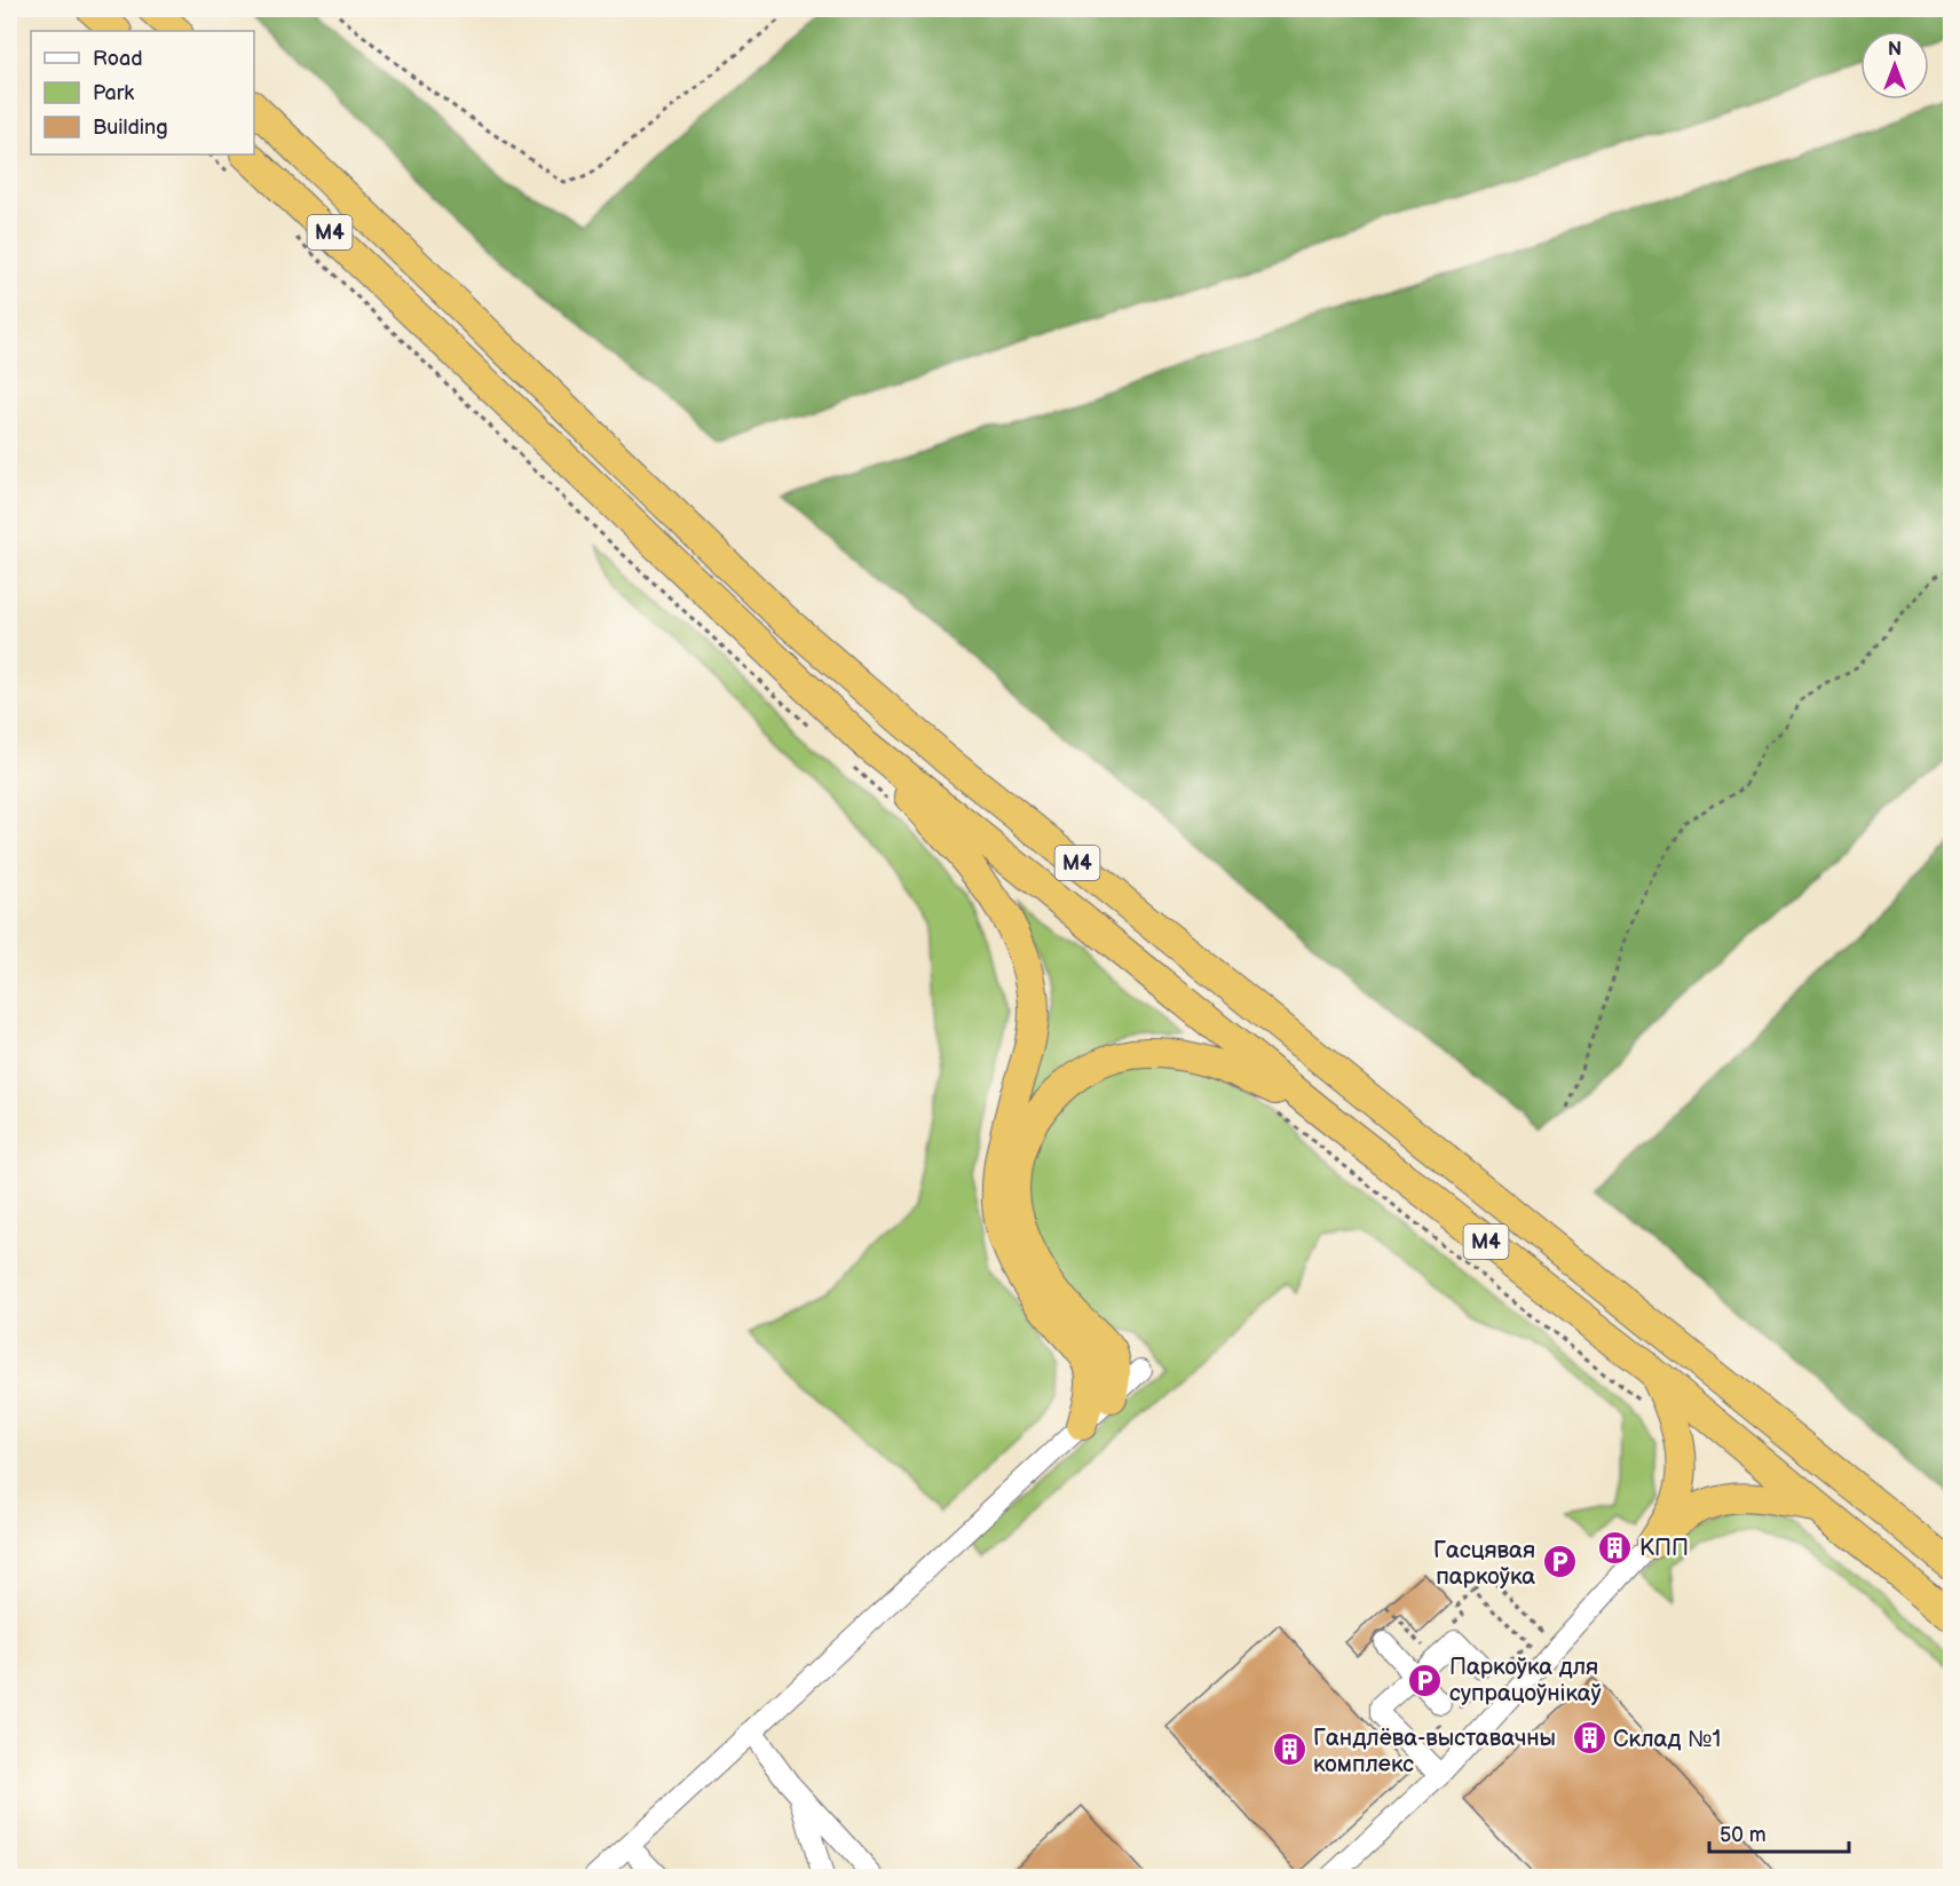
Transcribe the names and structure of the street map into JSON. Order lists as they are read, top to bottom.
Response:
{
  "streets": {
    "highway": ["М4"]
  },
  "places": {
    "building": ["КПП", "Склад №1", "Гандлёва-выставачны комплекс"],
    "parking": ["Гасцявая паркоўка", "Паркоўка для супрацоўнікаў"]
  },
  "legend": ["Road", "Park", "Building"],
  "scale_bar": "50 m",
  "north": "top"
}
